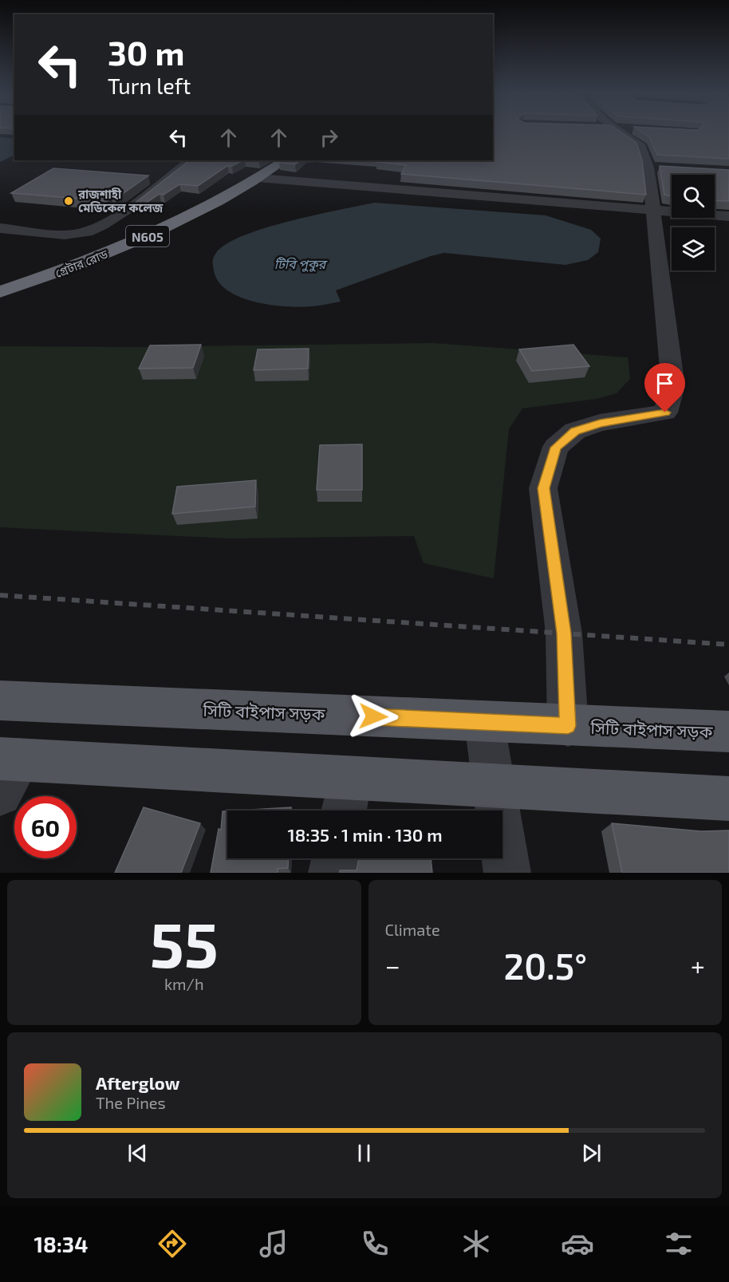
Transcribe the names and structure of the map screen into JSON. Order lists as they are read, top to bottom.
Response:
{
  "streets": {
    "highway": ["N605", "গ্রেটার রোড"],
    "main road": ["সিটি বাইপাস সড়ক"]
  },
  "water": ["টিবি পুকুর"],
  "places": ["রাজশাহী মেডিকেল কলেজ"],
  "page": {
    "turn": ["30 m", "Turn left"],
    "limit": "60",
    "trip": "18:35 · 1 min · 130 m",
    "tile": [
      ["55", "km/h"],
      "Climate"
    ],
    "heat": ["−", "20.5°", "+"],
    "song": ["Afterglow", "The Pines"],
    "tabs": "18:34"
  }
}
